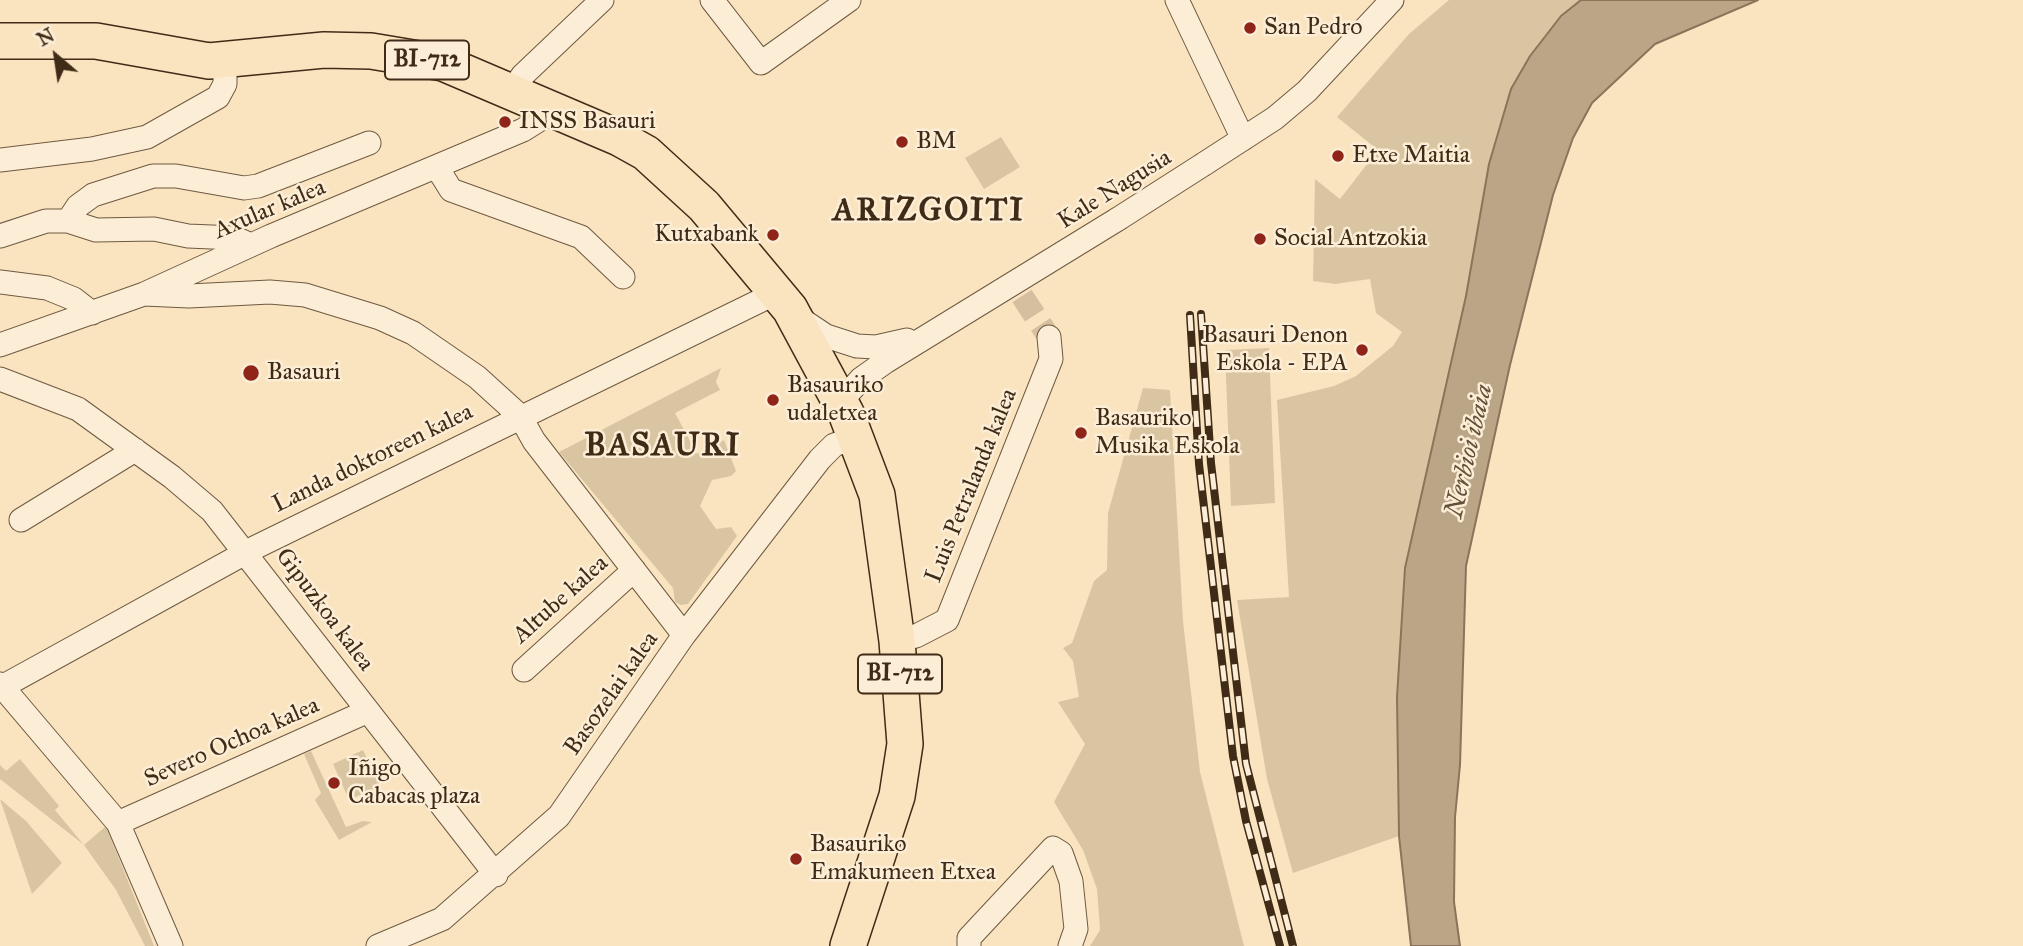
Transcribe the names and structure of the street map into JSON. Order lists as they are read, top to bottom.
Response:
{
  "streets": {
    "main road": ["BI-712"],
    "street": [
      "Kale Nagusia",
      "Axular kalea",
      "Landa doktoreen kalea",
      "Luis Petralanda kalea",
      "Altube kalea",
      "Gipuzkoa kalea",
      "Basozelai kalea",
      "Severo Ochoa kalea"
    ]
  },
  "crossings": [
    ["BI-712", "Axular kalea"],
    ["BI-712", "Landa doktoreen kalea"],
    ["BI-712", "Luis Petralanda kalea"],
    ["BI-712", "Basozelai kalea"],
    ["Landa doktoreen kalea", "Gipuzkoa kalea"],
    ["Gipuzkoa kalea", "Basozelai kalea"],
    ["Gipuzkoa kalea", "Severo Ochoa kalea"]
  ],
  "districts": ["ARIZGOITI", "BASAURI"],
  "water": ["Nerbioi ibaia"],
  "places": [
    "San Pedro",
    "INSS Basauri",
    "BM",
    "Etxe Maitia",
    "Kutxabank",
    "Social Antzokia",
    "Basauri Denon Eskola - EPA",
    "Basauri",
    "Basauriko udaletxea",
    "Basauriko Musika Eskola",
    "Iñigo Cabacas plaza",
    "Basauriko Emakumeen Etxea"
  ],
  "north": "top left"
}
